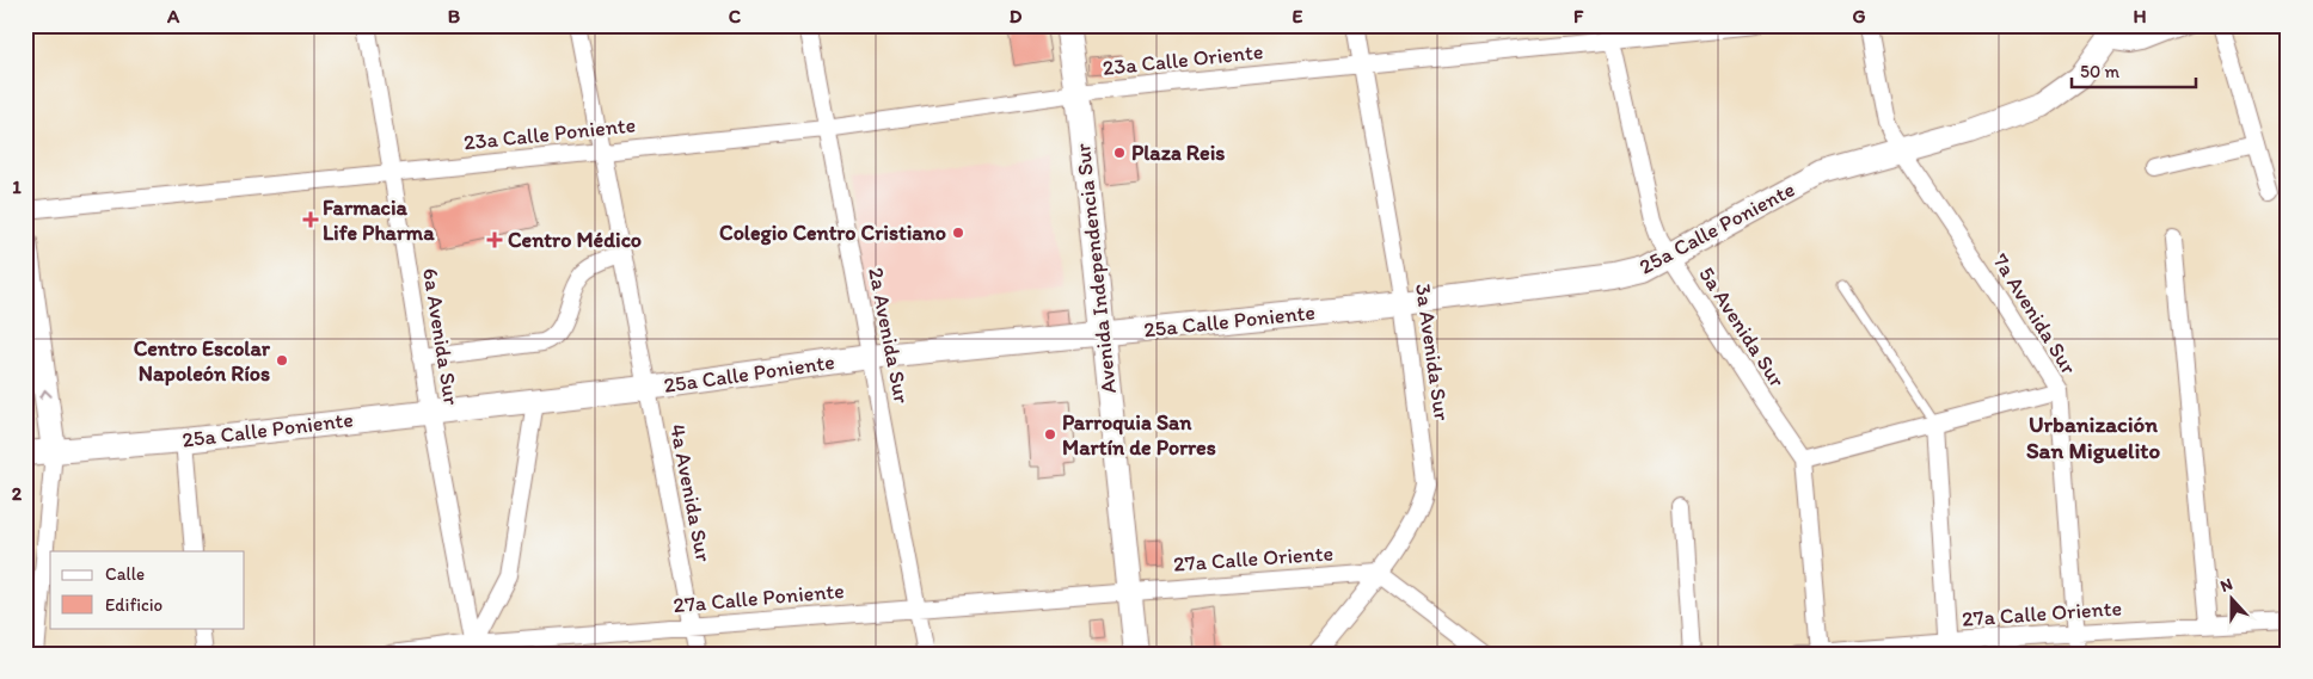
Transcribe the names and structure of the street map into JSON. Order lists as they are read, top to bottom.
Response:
{
  "streets": {
    "street": [
      "23a Calle Oriente",
      "23a Calle Poniente",
      "25a Calle Poniente",
      "Avenida Independencia Sur",
      "7a Avenida Sur",
      "5a Avenida Sur",
      "2a Avenida Sur",
      "6a Avenida Sur",
      "3a Avenida Sur",
      "4a Avenida Sur",
      "27a Calle Oriente",
      "27a Calle Poniente"
    ]
  },
  "crossings": [
    ["23a Calle Oriente", "23a Calle Poniente"],
    ["23a Calle Oriente", "Avenida Independencia Sur"],
    ["23a Calle Oriente", "5a Avenida Sur"],
    ["23a Calle Oriente", "3a Avenida Sur"],
    ["23a Calle Poniente", "Avenida Independencia Sur"],
    ["23a Calle Poniente", "2a Avenida Sur"],
    ["23a Calle Poniente", "6a Avenida Sur"],
    ["23a Calle Poniente", "4a Avenida Sur"],
    ["25a Calle Poniente", "Avenida Independencia Sur"],
    ["25a Calle Poniente", "7a Avenida Sur"],
    ["25a Calle Poniente", "5a Avenida Sur"],
    ["25a Calle Poniente", "2a Avenida Sur"],
    ["25a Calle Poniente", "6a Avenida Sur"],
    ["25a Calle Poniente", "3a Avenida Sur"],
    ["25a Calle Poniente", "4a Avenida Sur"],
    ["Avenida Independencia Sur", "27a Calle Oriente"],
    ["Avenida Independencia Sur", "27a Calle Poniente"],
    ["7a Avenida Sur", "27a Calle Oriente"],
    ["2a Avenida Sur", "27a Calle Poniente"],
    ["6a Avenida Sur", "27a Calle Poniente"],
    ["3a Avenida Sur", "27a Calle Oriente"],
    ["4a Avenida Sur", "27a Calle Poniente"],
    ["27a Calle Oriente", "27a Calle Poniente"]
  ],
  "districts": ["Urbanización San Miguelito"],
  "places": {
    "other": [
      "Plaza Reis",
      "Colegio Centro Cristiano",
      "Centro Escolar Napoleón Ríos",
      "Parroquia San Martín de Porres"
    ],
    "health": ["Farmacia Life Pharma", "Centro Médico"]
  },
  "legend": ["Calle", "Edificio"],
  "scale_bar": "50 m",
  "north": "top",
  "grid": {
    "columns": [
      "A",
      "B",
      "C",
      "D",
      "E",
      "F",
      "G",
      "H"
    ],
    "rows": ["1", "2"]
  }
}
